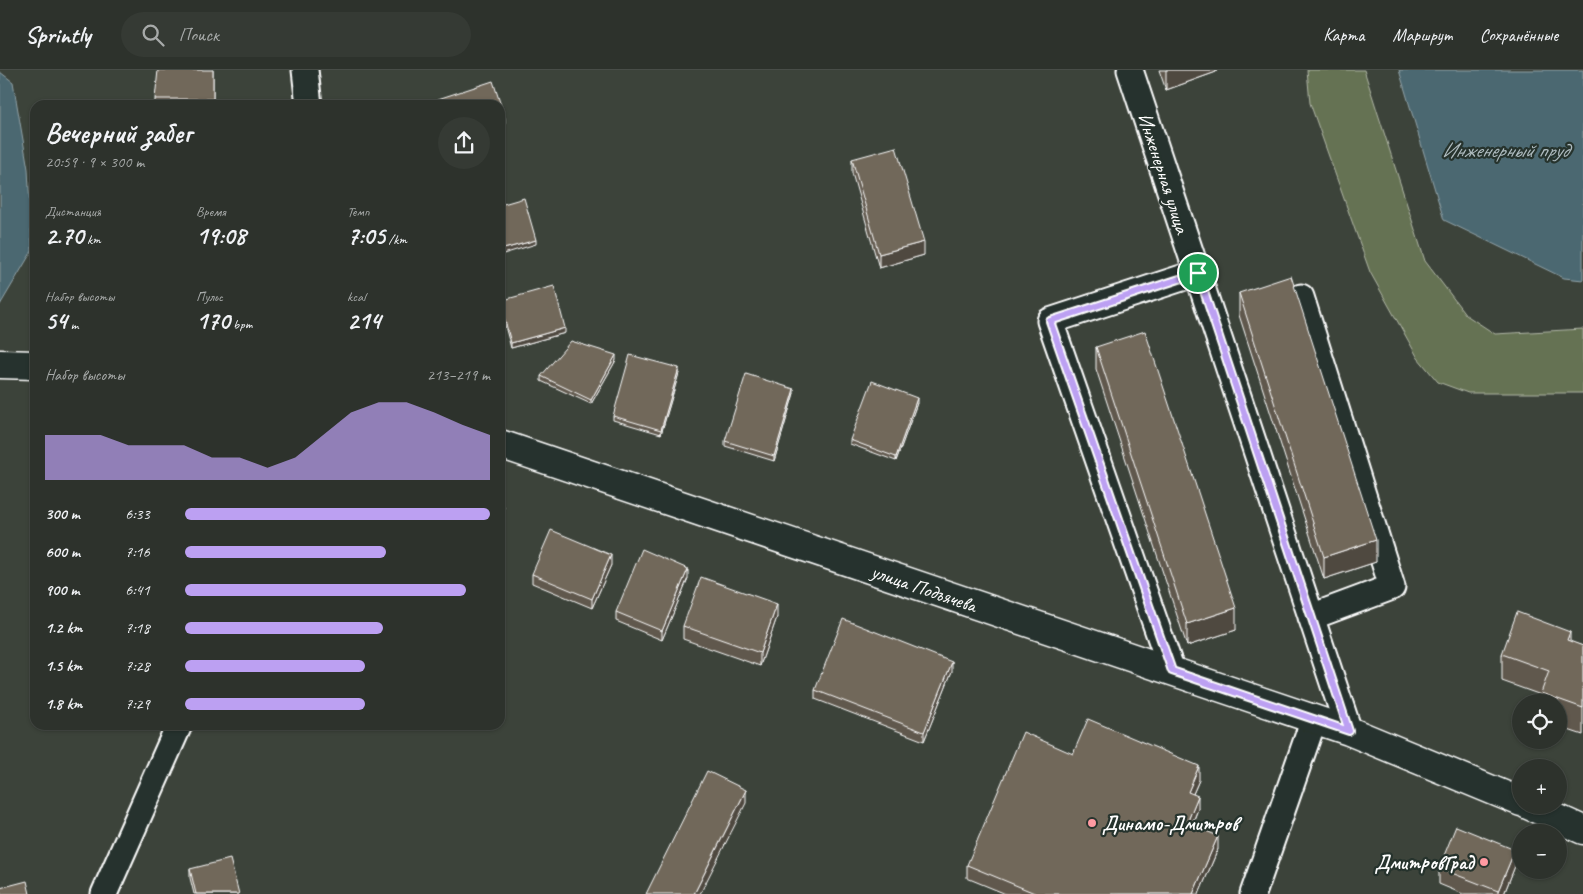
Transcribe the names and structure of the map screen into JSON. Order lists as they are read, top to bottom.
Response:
{
  "streets": {
    "main road": ["улица Подъячева"],
    "street": ["Инженерная улица"]
  },
  "crossings": [
    ["Инженерная улица", "улица Подъячева"]
  ],
  "water": ["Инженерный пруд"],
  "places": ["Динамо-Дмитров", "ДмитровГрад"],
  "page": {
    "header": "Sprintly",
    "search": "Поиск",
    "nav": ["Карта", "Маршрут", "Сохранённые"],
    "heading": ["Вечерний забег", "20:59 · 9 × 300 m"],
    "stats": [
      ["Дистанция", "2.70 km"],
      ["Время", "19:08"],
      ["Темп", "7:05 /km"],
      ["Набор высоты", "54 m"],
      ["Пульс", "170 bpm"],
      ["kcal", "214"]
    ],
    "chart": ["Набор высоты", "213–219 m"],
    "list": [
      {
        "name": "300 m",
        "note": "6:33"
      },
      {
        "name": "600 m",
        "note": "7:16"
      },
      {
        "name": "900 m",
        "note": "6:41"
      },
      {
        "name": "1.2 km",
        "note": "7:18"
      },
      {
        "name": "1.5 km",
        "note": "7:28"
      },
      {
        "name": "1.8 km",
        "note": "7:29"
      }
    ],
    "map_buttons": ["+", "−"]
  }
}
